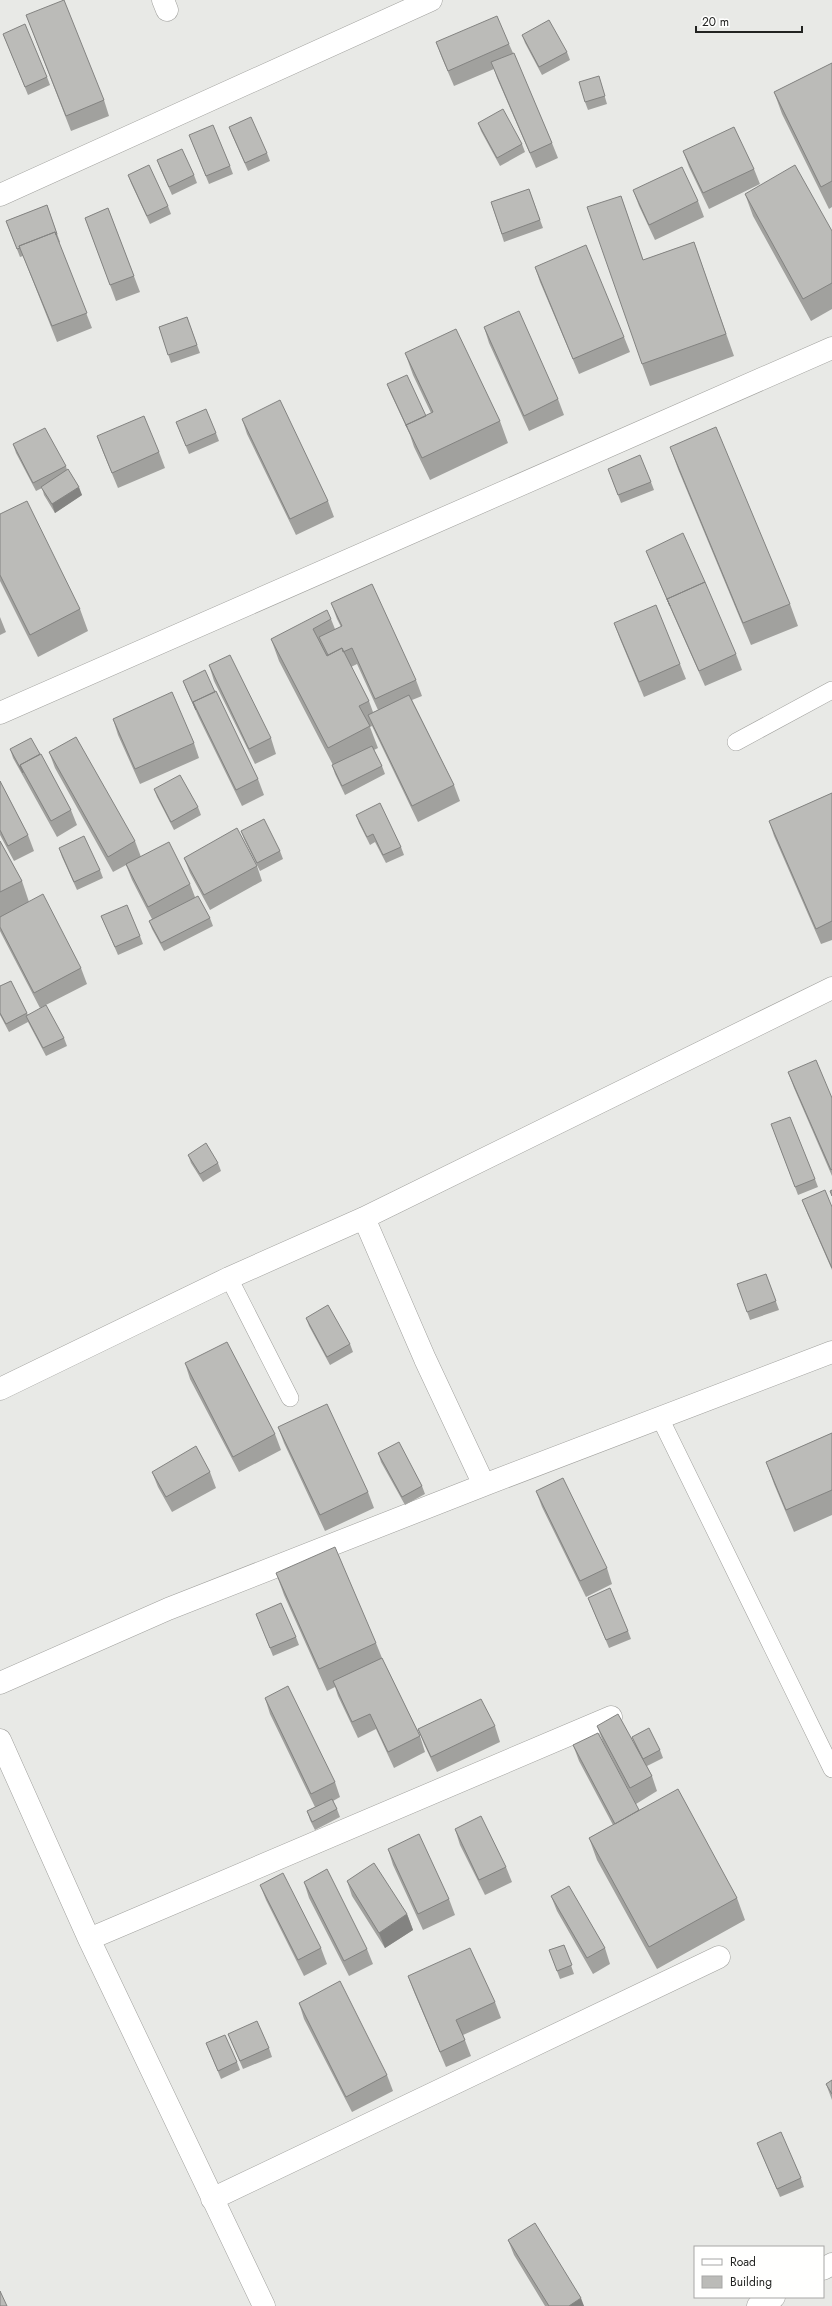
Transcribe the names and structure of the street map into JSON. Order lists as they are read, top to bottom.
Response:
{
  "legend": ["Road", "Building"],
  "scale_bar": "20 m"
}
